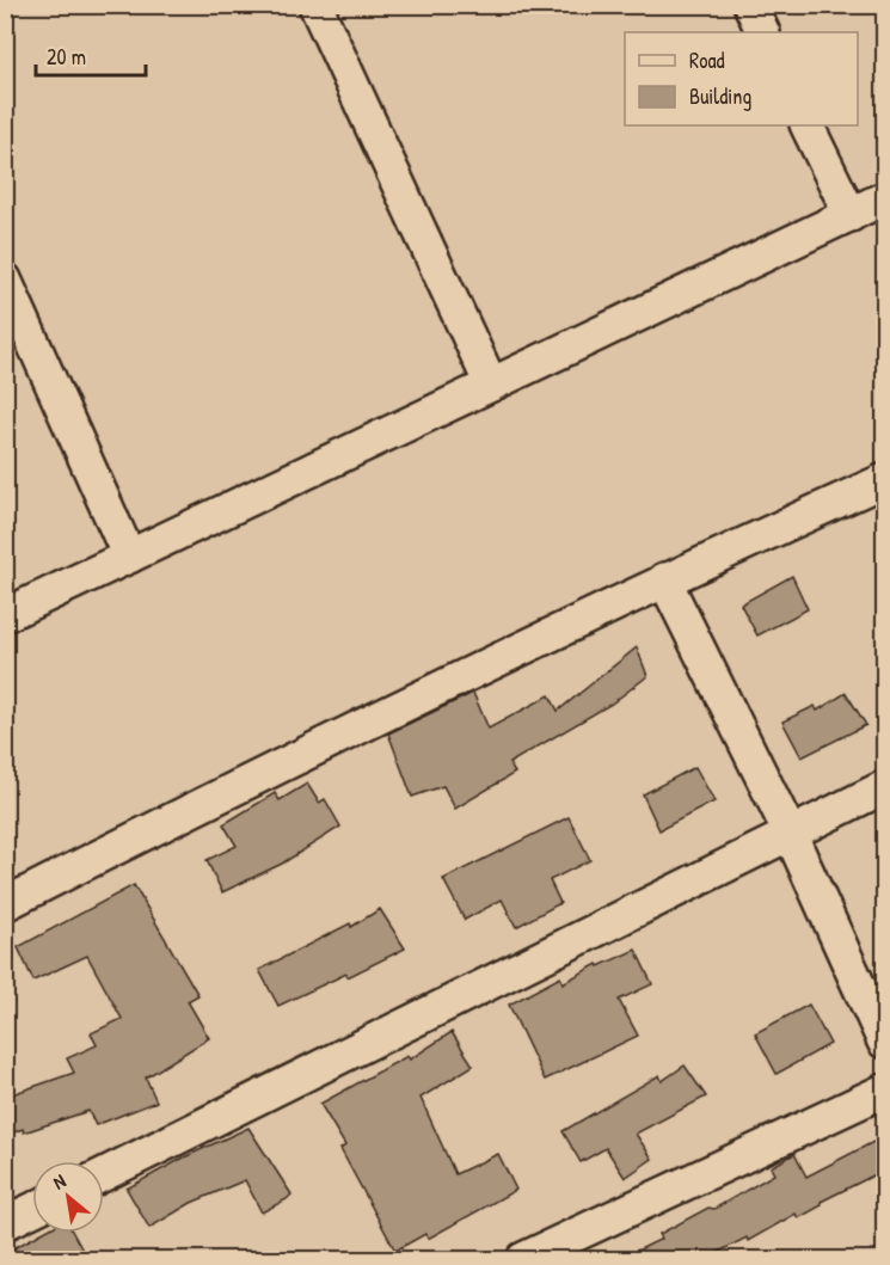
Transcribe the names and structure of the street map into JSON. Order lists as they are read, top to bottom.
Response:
{
  "legend": ["Road", "Building"],
  "scale_bar": "20 m",
  "north": "top left"
}
